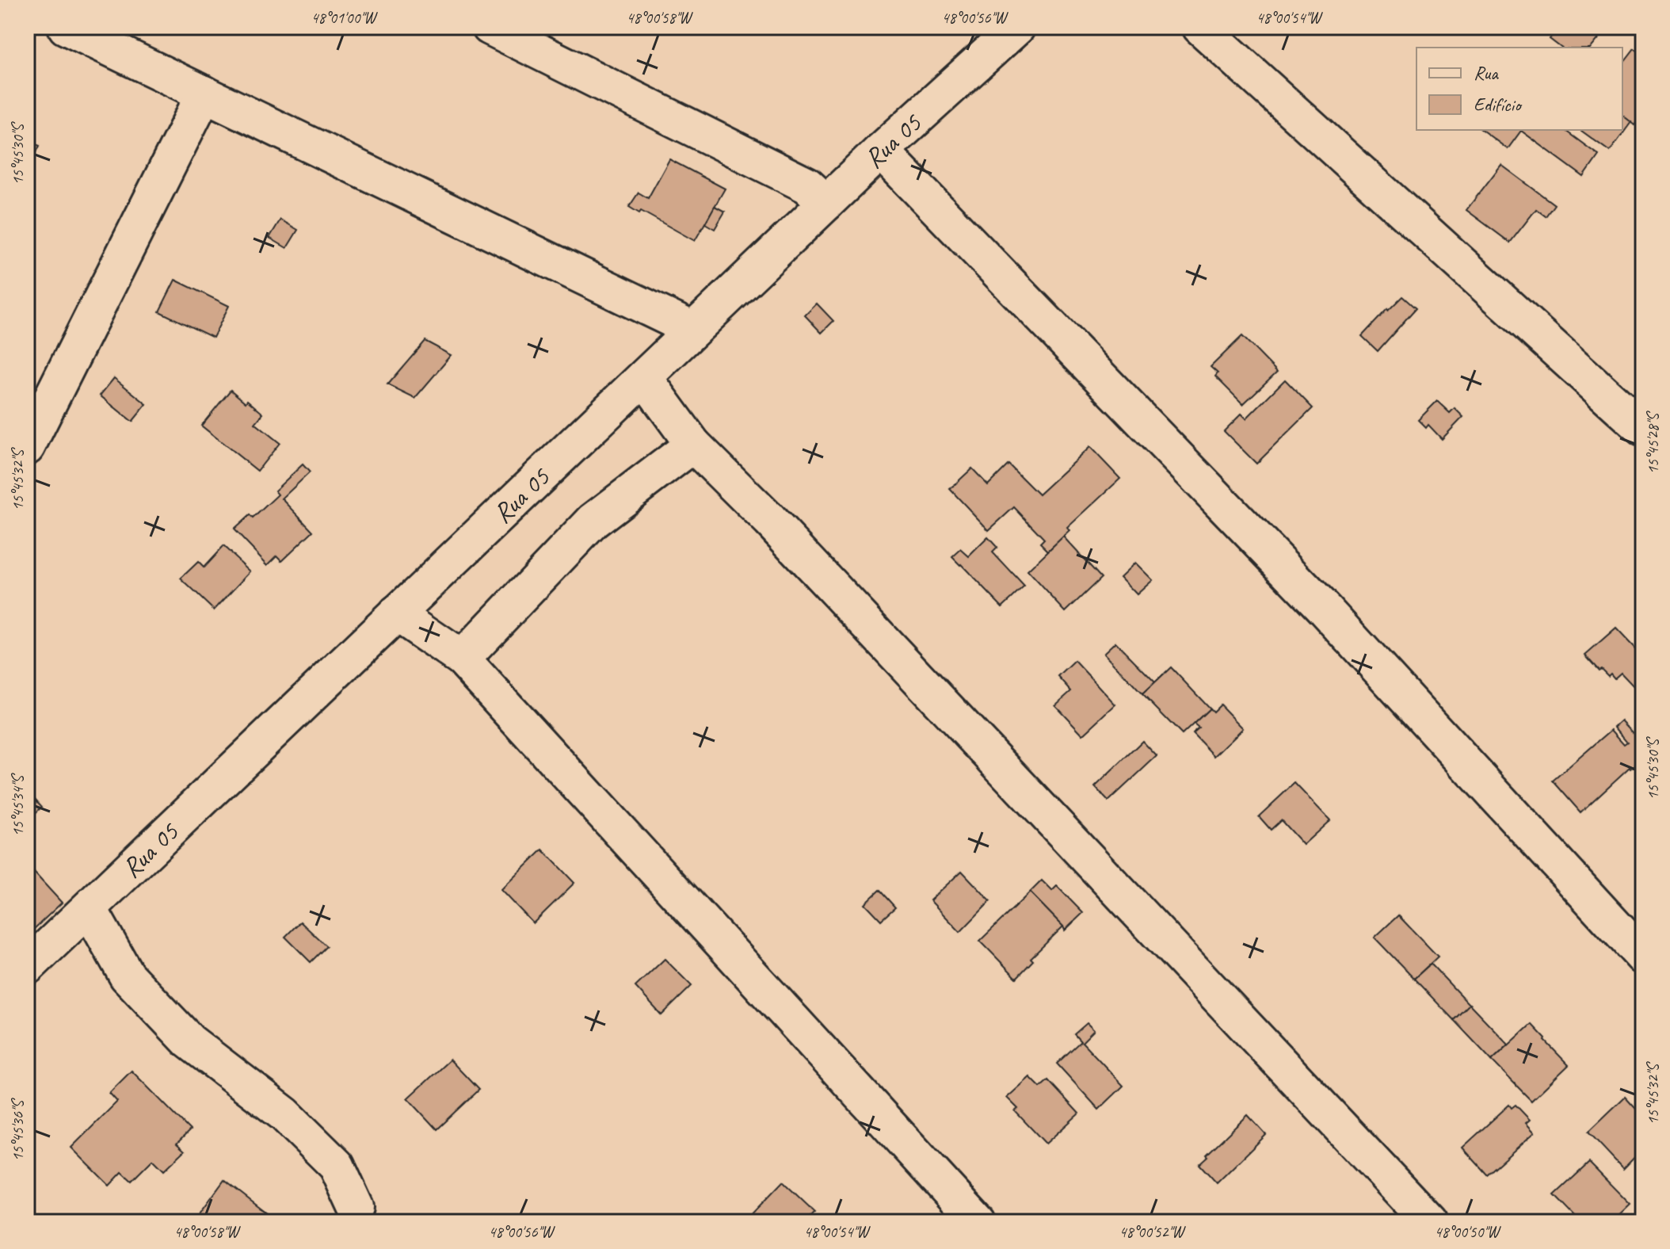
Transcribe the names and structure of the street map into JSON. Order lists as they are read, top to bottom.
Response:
{
  "streets": {
    "street": ["Rua 05"]
  },
  "legend": ["Rua", "Edifício"],
  "coordinates": [
    "48°01'00\"W",
    "48°00'58\"W",
    "48°00'56\"W",
    "48°00'54\"W",
    "15°45'30\"S",
    "15°45'28\"S",
    "15°45'32\"S",
    "15°45'34\"S",
    "15°45'36\"S",
    "48°00'52\"W",
    "48°00'50\"W"
  ]
}
